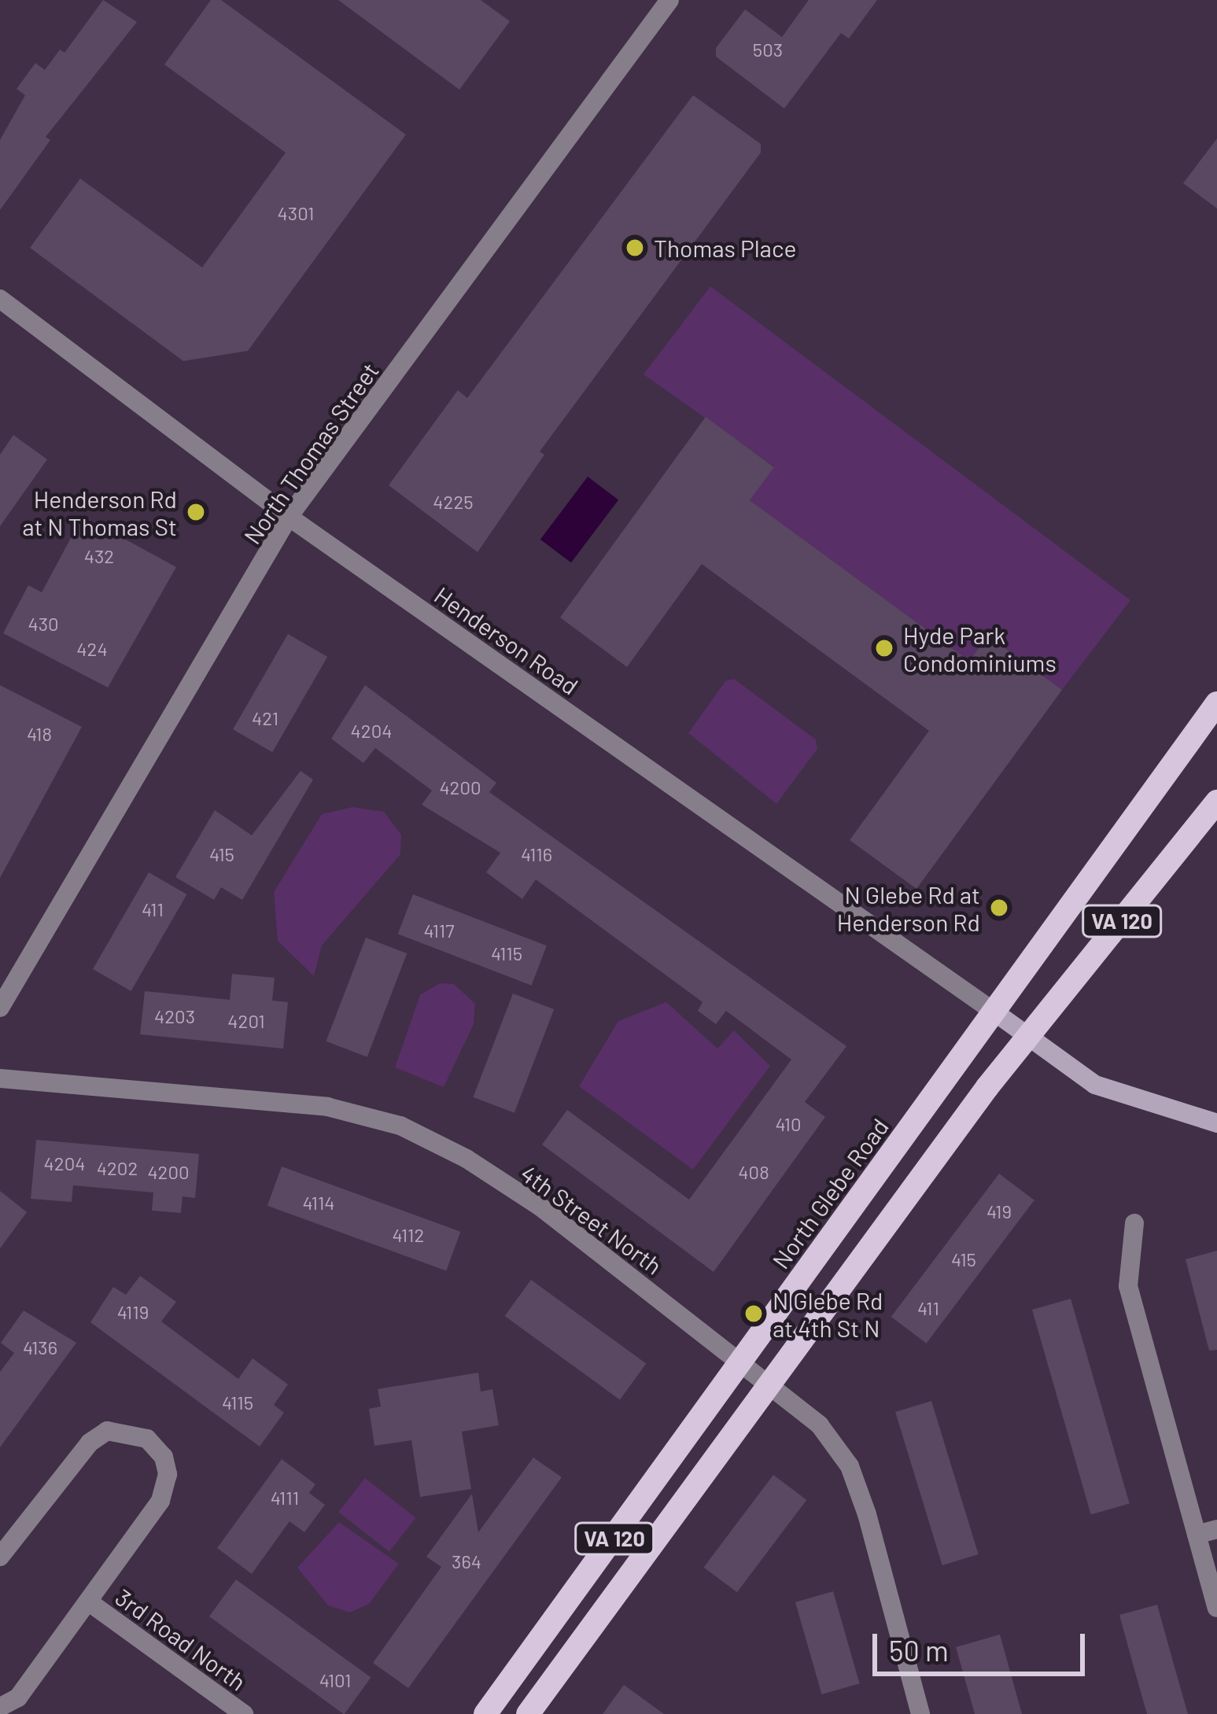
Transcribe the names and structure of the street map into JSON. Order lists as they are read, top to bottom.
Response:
{
  "streets": {
    "main road": ["VA 120", "North Glebe Road"],
    "street": [
      "North Thomas Street",
      "Henderson Road",
      "4th Street North",
      "3rd Road North"
    ]
  },
  "crossings": [
    ["North Thomas Street", "Henderson Road"],
    ["Henderson Road", "North Glebe Road"],
    ["VA 120", "4th Street North"],
    ["North Glebe Road", "4th Street North"]
  ],
  "places": [
    "Thomas Place",
    "Henderson Rd at N Thomas St",
    "Hyde Park Condominiums",
    "N Glebe Rd at Henderson Rd",
    "N Glebe Rd at 4th St N"
  ],
  "house_numbers": [
    "503",
    "4301",
    "4225",
    "432",
    "430",
    "424",
    "421",
    "4204",
    "418",
    "4200",
    "415",
    "4116",
    "411",
    "4117",
    "4115",
    "4203",
    "4201",
    "410",
    "4204",
    "4202",
    "4200",
    "408",
    "4114",
    "419",
    "4112",
    "415",
    "411",
    "4119",
    "4136",
    "4115",
    "4111",
    "364",
    "4101"
  ],
  "scale_bar": "50 m"
}
